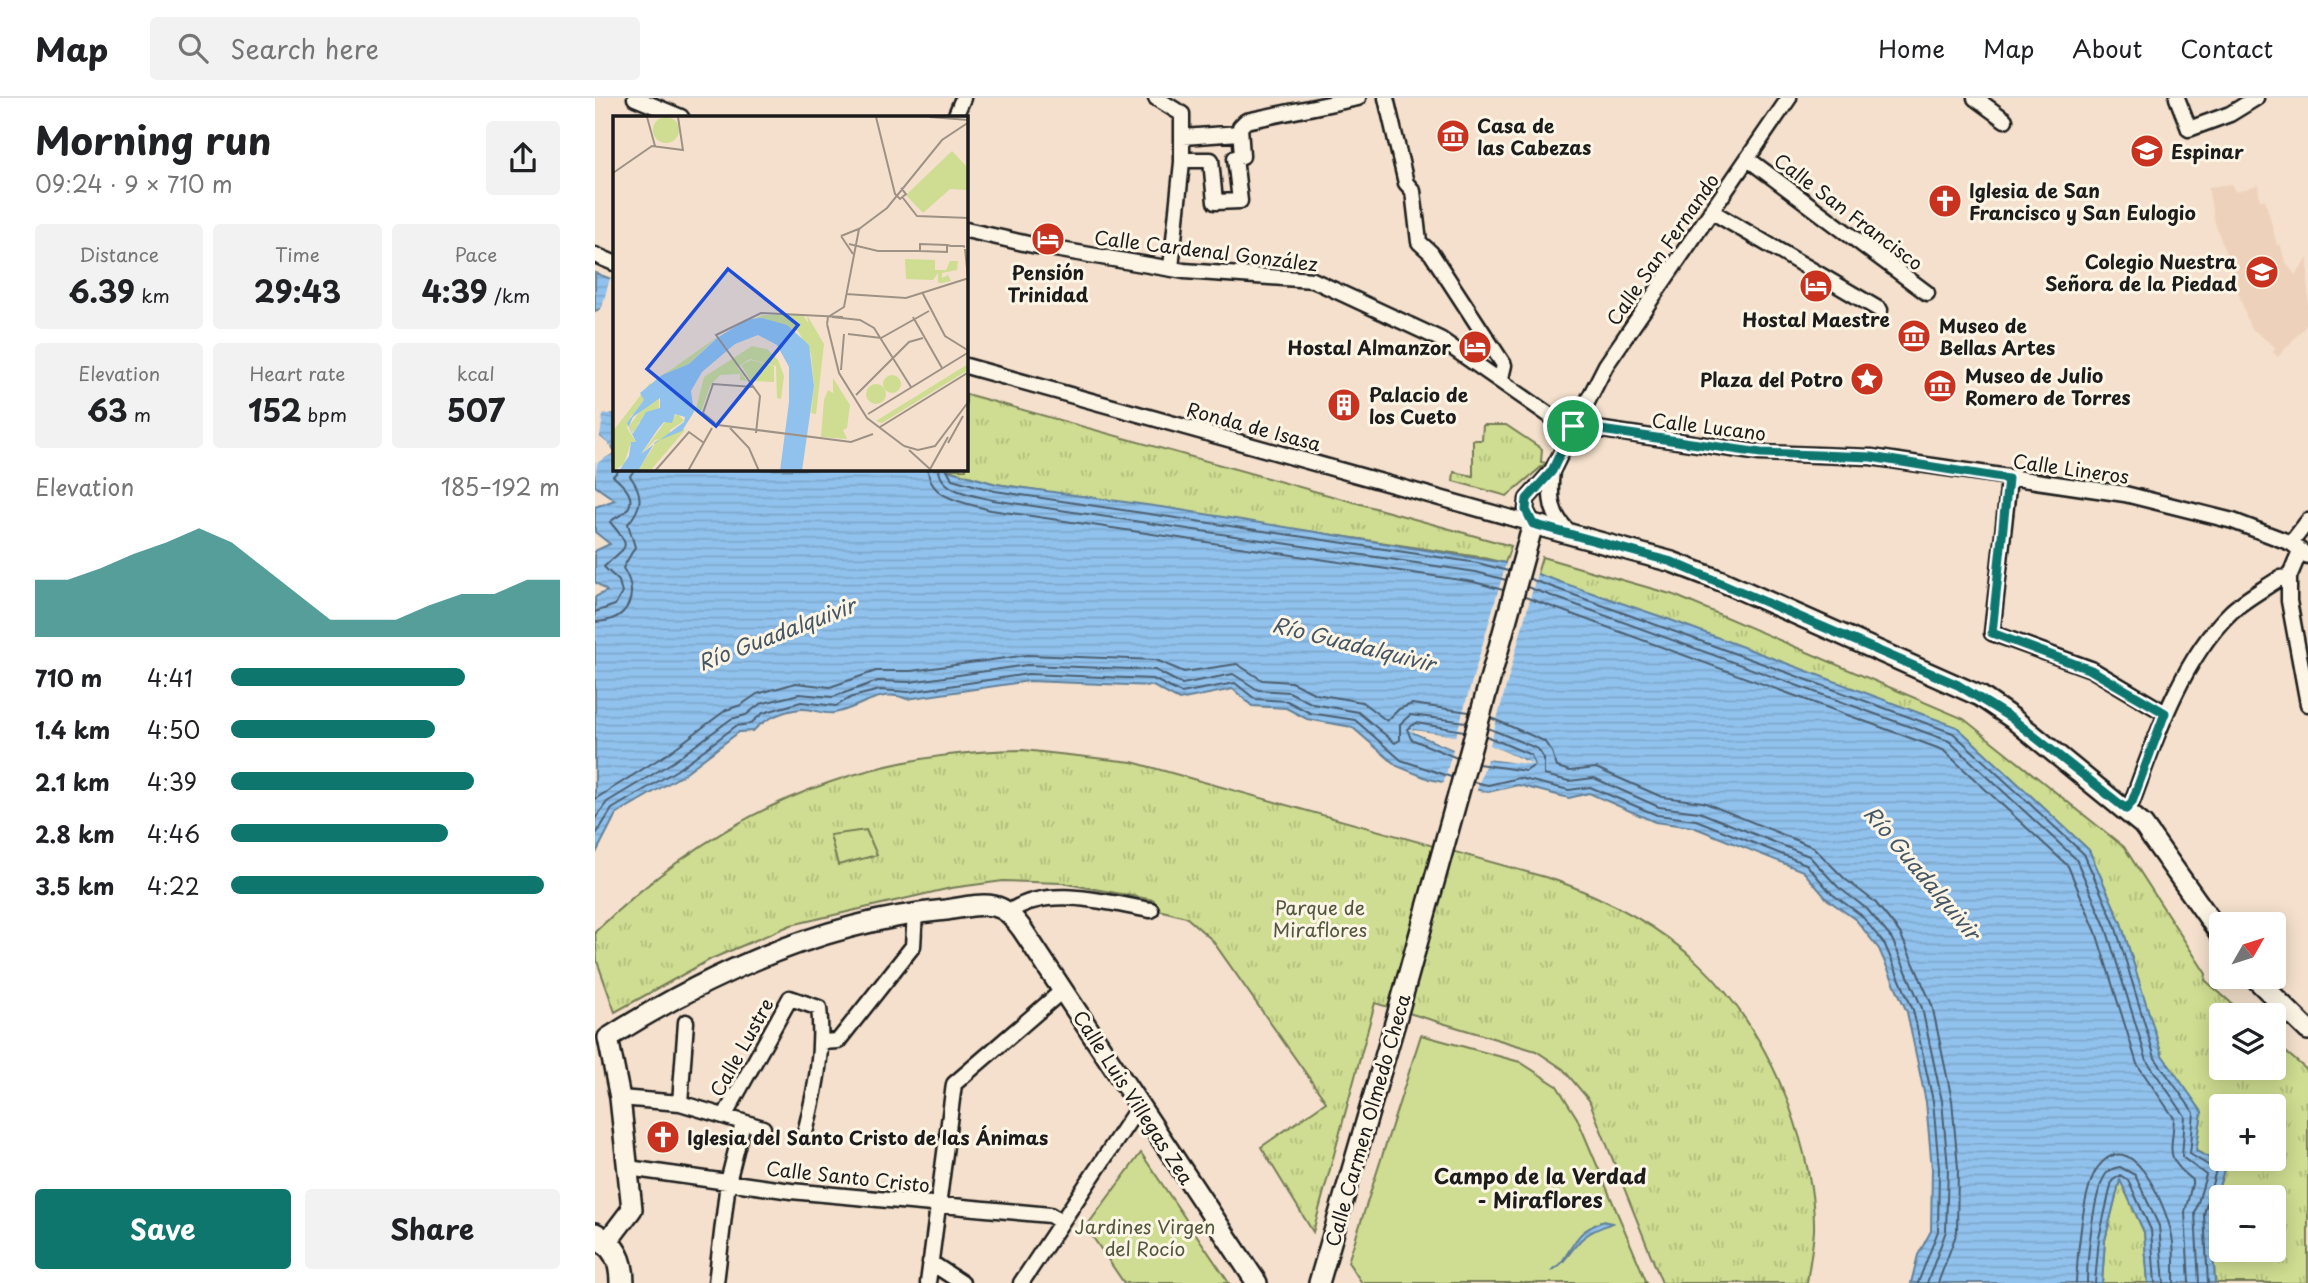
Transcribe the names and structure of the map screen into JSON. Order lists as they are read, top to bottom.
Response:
{
  "streets": {
    "street": [
      "Calle San Francisco",
      "Calle San Fernando",
      "Calle Cardenal González",
      "Ronda de Isasa",
      "Calle Lucano",
      "Calle Lineros",
      "Calle Lustre",
      "Calle Luis Villegas Zea",
      "Calle Carmen Olmedo Checa",
      "Calle Santo Cristo"
    ]
  },
  "crossings": [
    ["Calle San Francisco", "Calle San Fernando"],
    ["Calle San Fernando", "Calle Cardenal González"],
    ["Calle San Fernando", "Calle Lucano"],
    ["Calle Cardenal González", "Calle Lucano"],
    ["Ronda de Isasa", "Calle Carmen Olmedo Checa"],
    ["Calle Lucano", "Calle Lineros"]
  ],
  "districts": ["Campo de la Verdad - Miraflores"],
  "water": ["Río Guadalquivir"],
  "parks": ["Parque de Miraflores", "Jardines Virgen del Rocío"],
  "places": {
    "museum": ["Casa de las Cabezas", "Museo de Bellas Artes", "Museo de Julio Romero de Torres"],
    "school or university": ["Espinar", "Colegio Nuestra Señora de la Piedad"],
    "church": ["Iglesia de San Francisco y San Eulogio", "Iglesia del Santo Cristo de las Ánimas"],
    "hotel": ["Pensión Trinidad", "Hostal Maestre", "Hostal Almanzor"],
    "place": ["Plaza del Potro"],
    "building": ["Palacio de los Cueto"]
  },
  "north": "top right",
  "page": {
    "header": "Map",
    "search": "Search here",
    "nav": [
      "Home",
      "Map",
      "About",
      "Contact"
    ],
    "heading": ["Morning run", "09:24 · 9 × 710 m"],
    "stats": [
      ["Distance", "6.39 km"],
      ["Time", "29:43"],
      ["Pace", "4:39 /km"],
      ["Elevation", "63 m"],
      ["Heart rate", "152 bpm"],
      ["kcal", "507"]
    ],
    "chart": ["Elevation", "185–192 m"],
    "list": [
      {
        "name": "710 m",
        "note": "4:41"
      },
      {
        "name": "1.4 km",
        "note": "4:50"
      },
      {
        "name": "2.1 km",
        "note": "4:39"
      },
      {
        "name": "2.8 km",
        "note": "4:46"
      },
      {
        "name": "3.5 km",
        "note": "4:22"
      }
    ],
    "map_buttons": ["+", "−"],
    "buttons": ["Save", "Share"]
  }
}
